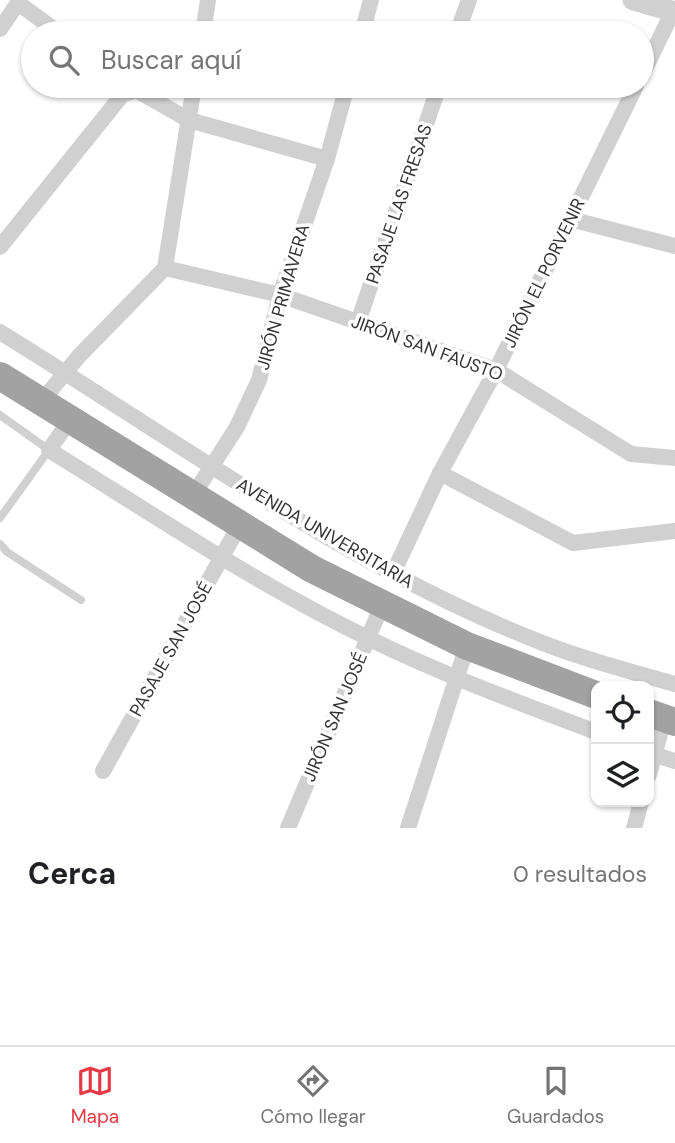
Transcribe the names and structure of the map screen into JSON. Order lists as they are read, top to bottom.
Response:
{
  "streets": {
    "street": [
      "PASAJE LAS FRESAS",
      "JIRÓN EL PORVENIR",
      "JIRÓN PRIMAVERA",
      "JIRÓN SAN FAUSTO",
      "AVENIDA UNIVERSITARIA",
      "PASAJE SAN JOSÉ",
      "JIRÓN SAN JOSÉ"
    ]
  },
  "crossings": [
    ["PASAJE LAS FRESAS", "JIRÓN SAN FAUSTO"],
    ["JIRÓN EL PORVENIR", "JIRÓN SAN FAUSTO"],
    ["JIRÓN EL PORVENIR", "AVENIDA UNIVERSITARIA"],
    ["JIRÓN PRIMAVERA", "JIRÓN SAN FAUSTO"],
    ["JIRÓN PRIMAVERA", "AVENIDA UNIVERSITARIA"]
  ],
  "page": {
    "search": "Buscar aquí",
    "heading": ["Cerca", "0 resultados"],
    "nav": ["Mapa", "Cómo llegar", "Guardados"]
  }
}
